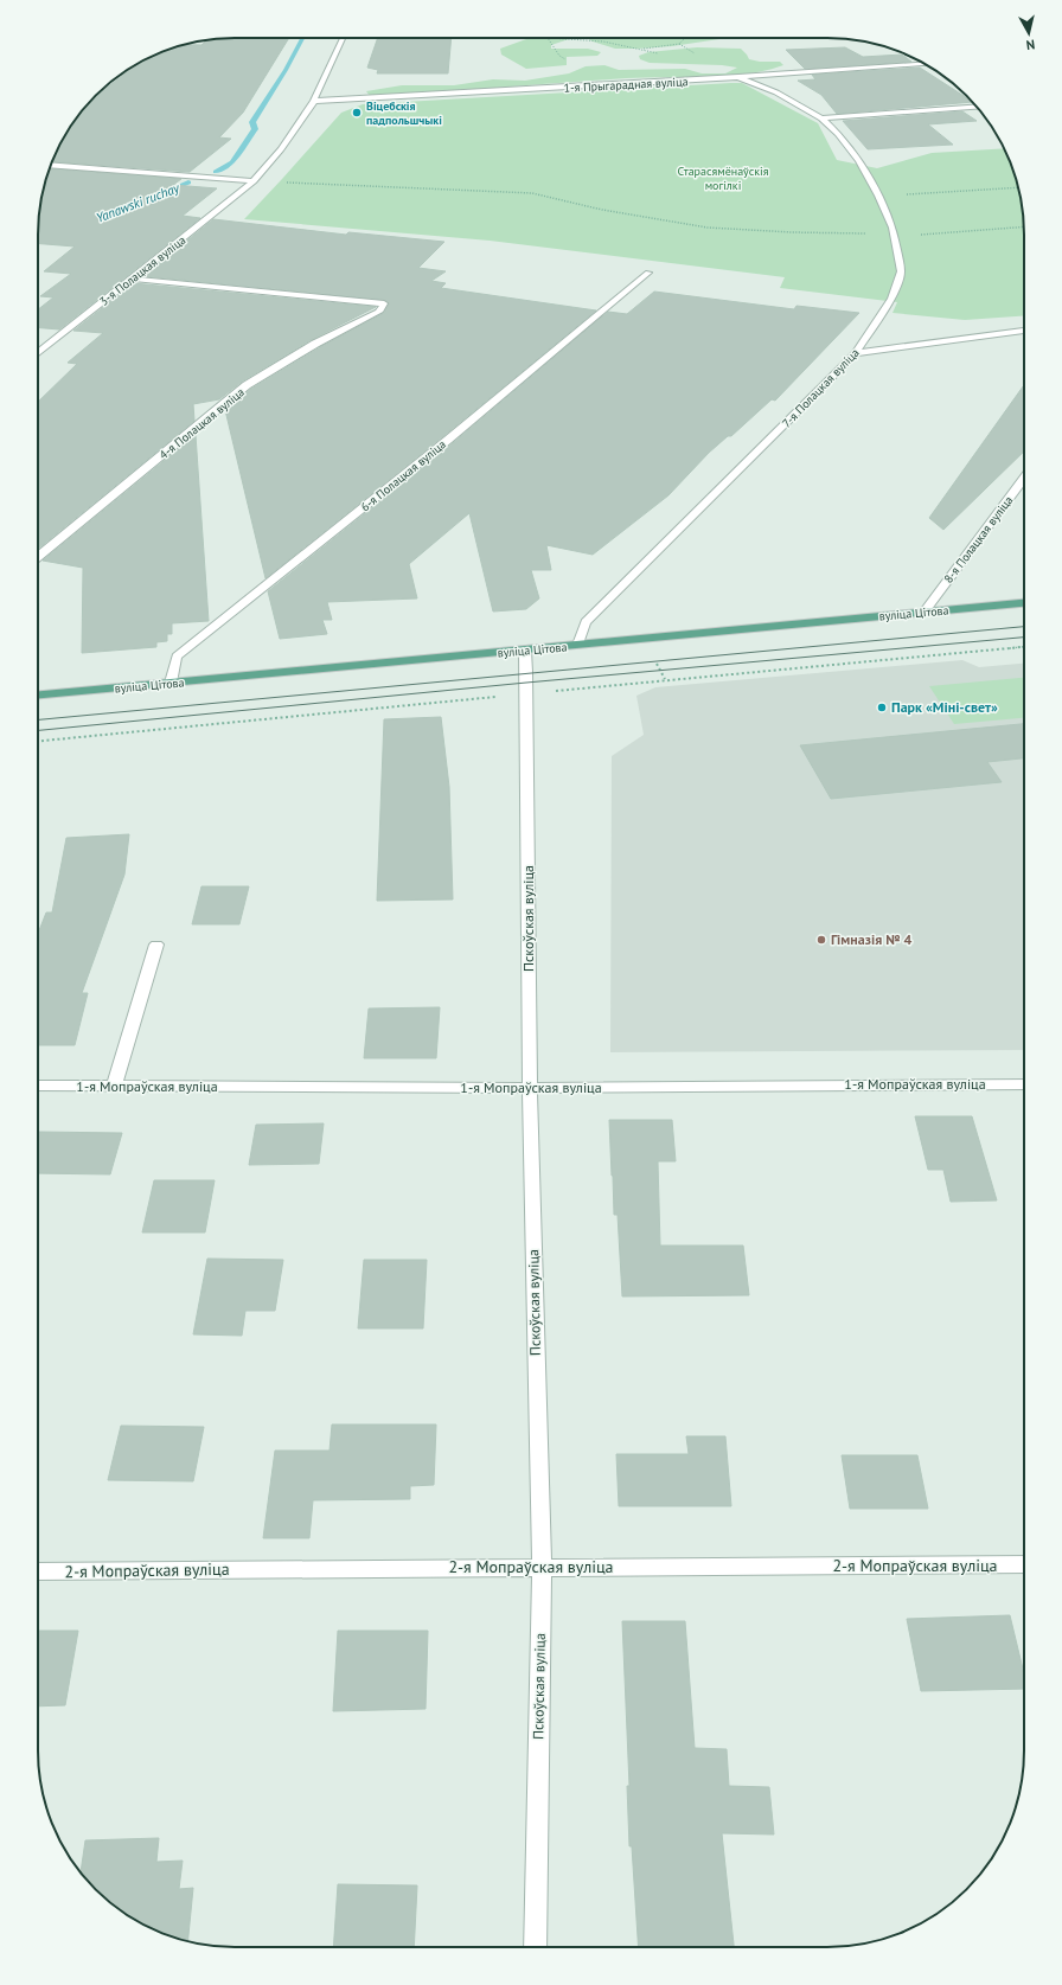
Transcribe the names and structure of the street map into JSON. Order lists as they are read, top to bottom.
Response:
{
  "streets": {
    "main road": ["вуліца Цітова"],
    "street": [
      "1-я Прыгарадная вуліца",
      "3-я Полацкая вуліца",
      "7-я Полацкая вуліца",
      "4-я Полацкая вуліца",
      "6-я Полацкая вуліца",
      "8-я Полацкая вуліца",
      "Пскоўская вуліца",
      "1-я Мопраўская вуліца",
      "2-я Мопраўская вуліца"
    ]
  },
  "crossings": [
    ["1-я Прыгарадная вуліца", "3-я Полацкая вуліца"],
    ["1-я Прыгарадная вуліца", "7-я Полацкая вуліца"],
    ["3-я Полацкая вуліца", "4-я Полацкая вуліца"],
    ["7-я Полацкая вуліца", "вуліца Цітова"],
    ["6-я Полацкая вуліца", "вуліца Цітова"],
    ["8-я Полацкая вуліца", "вуліца Цітова"],
    ["вуліца Цітова", "Пскоўская вуліца"],
    ["Пскоўская вуліца", "1-я Мопраўская вуліца"],
    ["Пскоўская вуліца", "2-я Мопраўская вуліца"]
  ],
  "water": ["Yanawski ruchay"],
  "parks": ["Старасямёнаўскія могілкі"],
  "places": ["Віцебскія падпольшчыкі", "Парк «Міні-свет»", "Гімназія № 4"],
  "north": "bottom"
}
